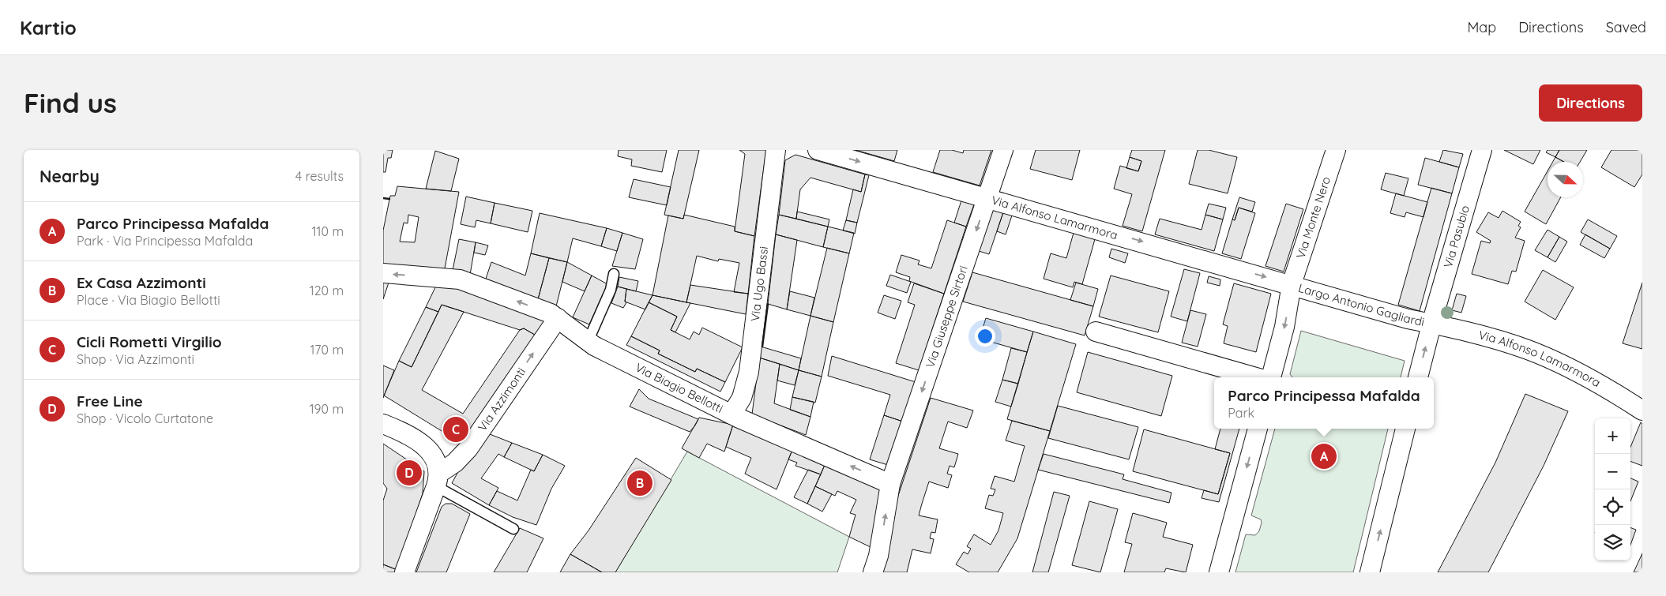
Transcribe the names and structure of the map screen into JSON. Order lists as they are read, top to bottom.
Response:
{
  "streets": {
    "street": [
      "Via Alfonso Lamarmora",
      "Via Monte Nero",
      "Via Pasubio",
      "Via Ugo Bassi",
      "Largo Antonio Gagliardi",
      "Via Giuseppe Sirtori",
      "Via Biagio Bellotti",
      "Via Azzimonti"
    ]
  },
  "crossings": [
    ["Via Alfonso Lamarmora", "Via Monte Nero"],
    ["Via Alfonso Lamarmora", "Via Pasubio"],
    ["Via Alfonso Lamarmora", "Largo Antonio Gagliardi"],
    ["Via Alfonso Lamarmora", "Via Giuseppe Sirtori"],
    ["Via Monte Nero", "Largo Antonio Gagliardi"],
    ["Via Pasubio", "Largo Antonio Gagliardi"],
    ["Via Ugo Bassi", "Via Biagio Bellotti"],
    ["Via Giuseppe Sirtori", "Via Biagio Bellotti"],
    ["Via Biagio Bellotti", "Via Azzimonti"]
  ],
  "one_way": [
    "Via Monte Nero",
    "Via Giuseppe Sirtori",
    "Via Biagio Bellotti",
    "Via Azzimonti"
  ],
  "north": "right",
  "page": {
    "header": "Kartio",
    "nav": ["Map", "Directions", "Saved"],
    "buttons": "Directions",
    "title": "Find us",
    "heading": ["Nearby", "4 results"],
    "list": [
      {
        "mark": "A",
        "name": "Parco Principessa Mafalda",
        "note": "Park · Via Principessa Mafalda",
        "value": "110 m"
      },
      {
        "mark": "B",
        "name": "Ex Casa Azzimonti",
        "note": "Place · Via Biagio Bellotti",
        "value": "120 m"
      },
      {
        "mark": "C",
        "name": "Cicli Rometti Virgilio",
        "note": "Shop · Via Azzimonti",
        "value": "170 m"
      },
      {
        "mark": "D",
        "name": "Free Line",
        "note": "Shop · Vicolo Curtatone",
        "value": "190 m"
      }
    ],
    "popup": ["Parco Principessa Mafalda", "Park"],
    "pins": [
      "C",
      "A",
      "D",
      "B"
    ],
    "map_buttons": ["+", "−"]
  }
}
